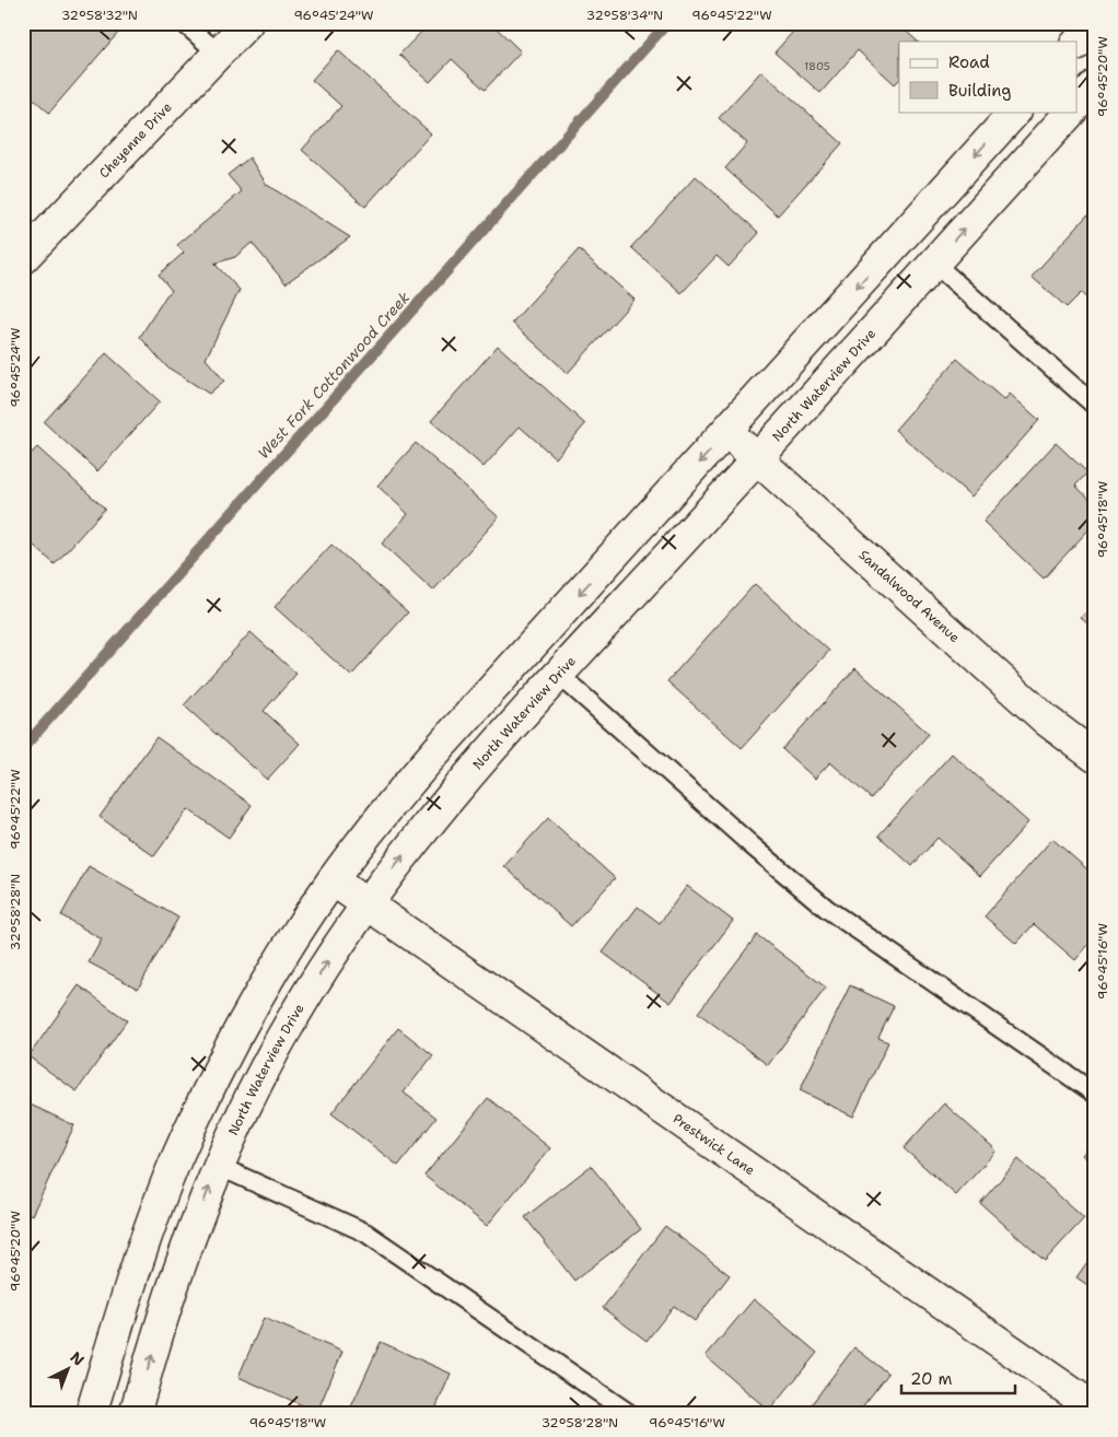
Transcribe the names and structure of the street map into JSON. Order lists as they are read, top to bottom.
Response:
{
  "streets": {
    "street": [
      "Cheyenne Drive",
      "North Waterview Drive",
      "Sandalwood Avenue",
      "Prestwick Lane"
    ]
  },
  "crossings": [
    ["North Waterview Drive", "Sandalwood Avenue"],
    ["North Waterview Drive", "Prestwick Lane"]
  ],
  "water": ["West Fork Cottonwood Creek"],
  "house_numbers": ["1805"],
  "legend": ["Road", "Building"],
  "scale_bar": "20 m",
  "north": "top right",
  "coordinates": [
    "32°58'32\"N",
    "96°45'24\"W",
    "32°58'34\"N",
    "96°45'22\"W",
    "96°45'20\"W",
    "96°45'18\"W",
    "32°58'28\"N",
    "96°45'16\"W"
  ]
}
